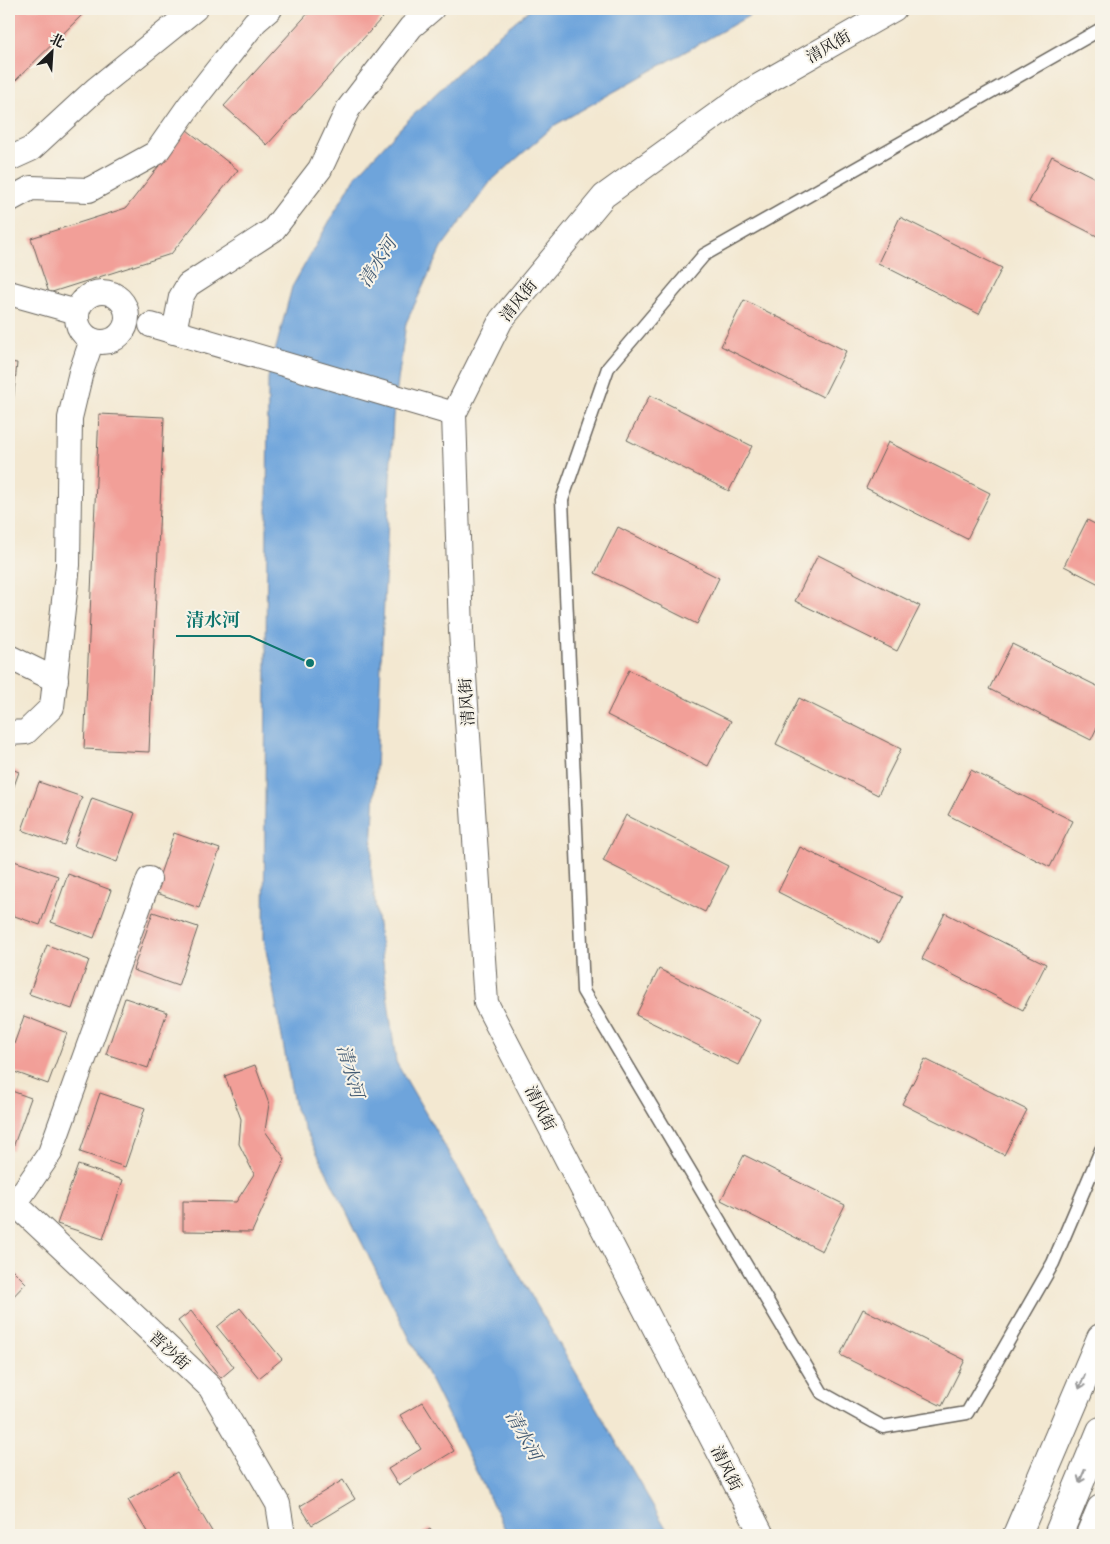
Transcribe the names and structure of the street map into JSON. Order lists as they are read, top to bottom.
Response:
{
  "streets": {
    "street": ["清风街", "晋沙街"]
  },
  "water": ["清水河"],
  "places": ["清水河"],
  "north": "top right"
}
